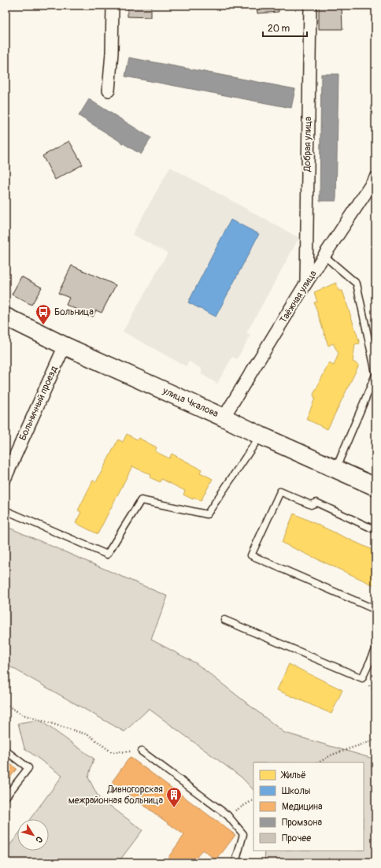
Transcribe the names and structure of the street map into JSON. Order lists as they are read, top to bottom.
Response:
{
  "streets": {
    "main road": ["улица Чкалова"],
    "street": ["Добрая улица", "Таёжная улица", "Больничный проезд"]
  },
  "crossings": [
    ["Добрая улица", "Таёжная улица"],
    ["Таёжная улица", "улица Чкалова"],
    ["улица Чкалова", "Больничный проезд"]
  ],
  "places": {
    "bus stop": ["Больница"],
    "building": ["Дивногорская межрайонная больница"]
  },
  "legend": [
    "Жильё",
    "Школы",
    "Медицина",
    "Промзона",
    "Прочее"
  ],
  "scale_bar": "20 m",
  "north": "bottom right"
}
